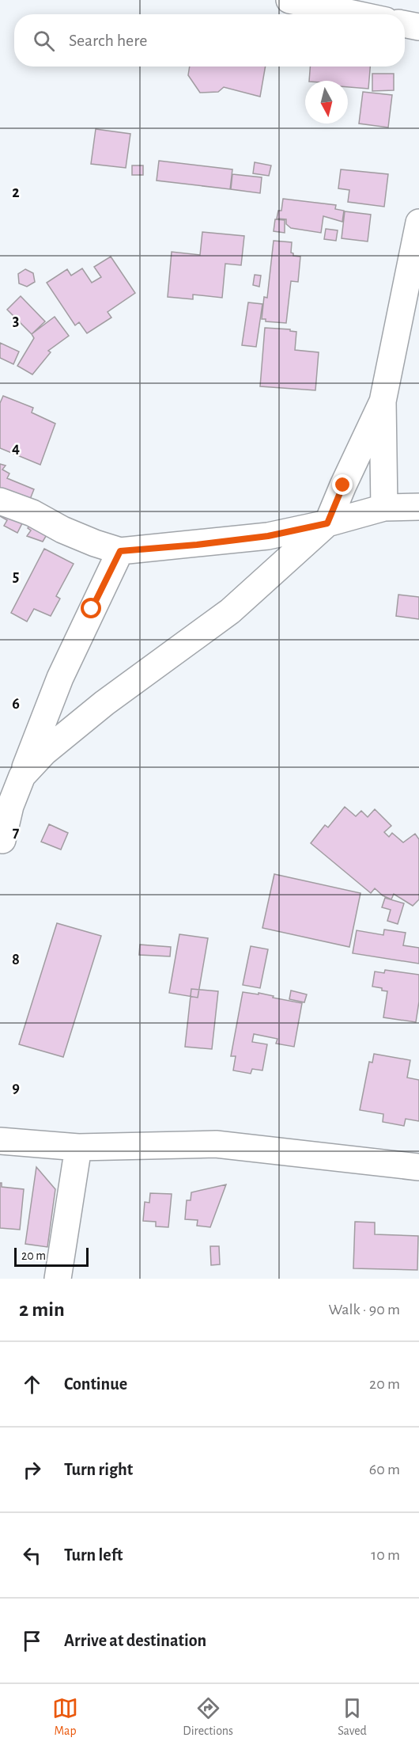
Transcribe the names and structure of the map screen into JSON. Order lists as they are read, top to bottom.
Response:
{
  "scale_bar": "20 m",
  "north": "bottom",
  "page": {
    "search": "Search here",
    "scale": "20 m",
    "heading": ["2 min", "Walk · 90 m"],
    "list": [
      ["Continue", "20 m"],
      ["Turn right", "60 m"],
      ["Turn left", "10 m"],
      "Arrive at destination"
    ],
    "nav": ["Map", "Directions", "Saved"]
  },
  "grid": {
    "rows": [
      "2",
      "3",
      "4",
      "5",
      "6",
      "7",
      "8",
      "9"
    ]
  }
}
